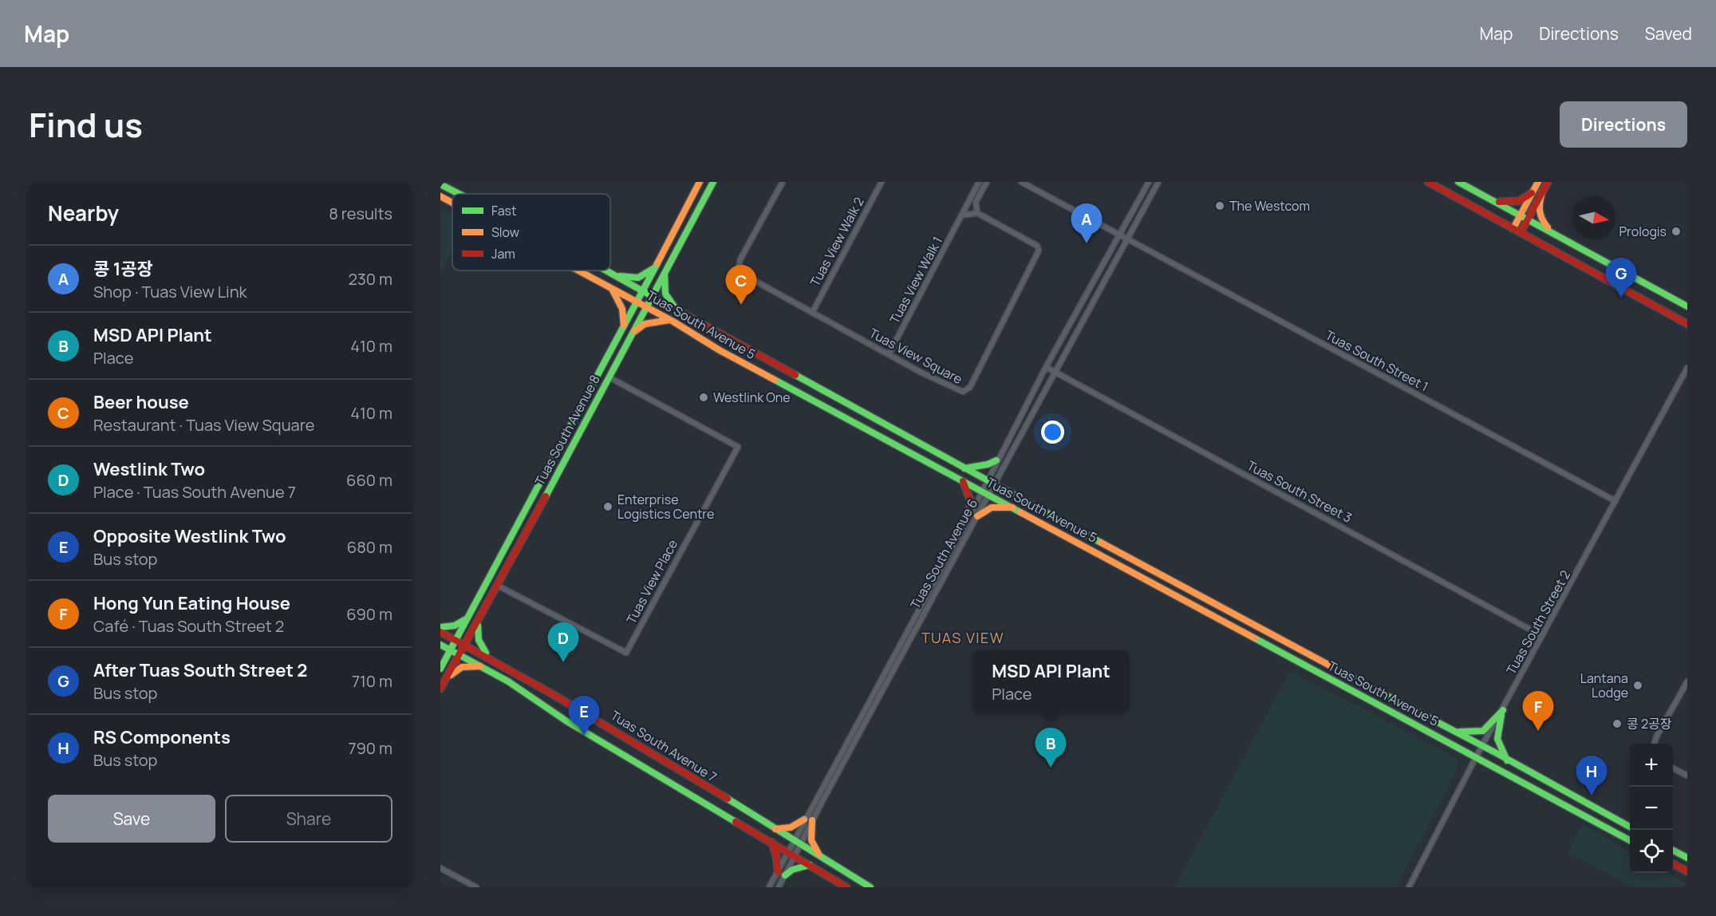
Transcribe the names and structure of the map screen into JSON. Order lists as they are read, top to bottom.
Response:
{
  "streets": {
    "main road": ["Tuas South Avenue 5", "Tuas South Avenue 8", "Tuas South Avenue 7"],
    "street": [
      "Tuas View Walk 2",
      "Tuas View Walk 1",
      "Tuas View Square",
      "Tuas South Street 1",
      "Tuas South Street 3",
      "Tuas South Avenue 6",
      "Tuas View Place",
      "Tuas South Street 2"
    ]
  },
  "crossings": [
    ["Tuas View Walk 2", "Tuas View Square"],
    ["Tuas View Walk 1", "Tuas View Square"],
    ["Tuas South Avenue 5", "Tuas South Avenue 8"],
    ["Tuas South Avenue 5", "Tuas South Avenue 6"],
    ["Tuas South Avenue 5", "Tuas South Street 2"],
    ["Tuas South Street 1", "Tuas South Avenue 6"],
    ["Tuas South Street 1", "Tuas South Street 2"],
    ["Tuas South Avenue 8", "Tuas View Place"],
    ["Tuas South Avenue 8", "Tuas South Avenue 7"],
    ["Tuas South Street 3", "Tuas South Avenue 6"],
    ["Tuas South Street 3", "Tuas South Street 2"],
    ["Tuas South Avenue 6", "Tuas South Avenue 7"]
  ],
  "districts": ["TUAS VIEW"],
  "places": [
    "The Westcom",
    "Prologis",
    "Westlink One",
    "Enterprise Logistics Centre",
    "Lantana Lodge",
    "콩 2공장"
  ],
  "legend": ["Fast", "Slow", "Jam"],
  "north": "right",
  "page": {
    "header": "Map",
    "nav": ["Map", "Directions", "Saved"],
    "title": "Find us",
    "buttons": [
      "Directions",
      ["Save", "Share"]
    ],
    "heading": ["Nearby", "8 results"],
    "pins": [
      "A",
      "G",
      "C",
      "D",
      "F",
      "E",
      "B",
      "H"
    ],
    "list": [
      {
        "mark": "A",
        "name": "콩 1공장",
        "note": "Shop · Tuas View Link",
        "value": "230 m"
      },
      {
        "mark": "B",
        "name": "MSD API Plant",
        "note": "Place",
        "value": "410 m"
      },
      {
        "mark": "C",
        "name": "Beer house",
        "note": "Restaurant · Tuas View Square",
        "value": "410 m"
      },
      {
        "mark": "D",
        "name": "Westlink Two",
        "note": "Place · Tuas South Avenue 7",
        "value": "660 m"
      },
      {
        "mark": "E",
        "name": "Opposite Westlink Two",
        "note": "Bus stop",
        "value": "680 m"
      },
      {
        "mark": "F",
        "name": "Hong Yun Eating House",
        "note": "Café · Tuas South Street 2",
        "value": "690 m"
      },
      {
        "mark": "G",
        "name": "After Tuas South Street 2",
        "note": "Bus stop",
        "value": "710 m"
      },
      {
        "mark": "H",
        "name": "RS Components",
        "note": "Bus stop",
        "value": "790 m"
      }
    ],
    "popup": ["MSD API Plant", "Place"],
    "map_buttons": ["+", "−"]
  }
}
